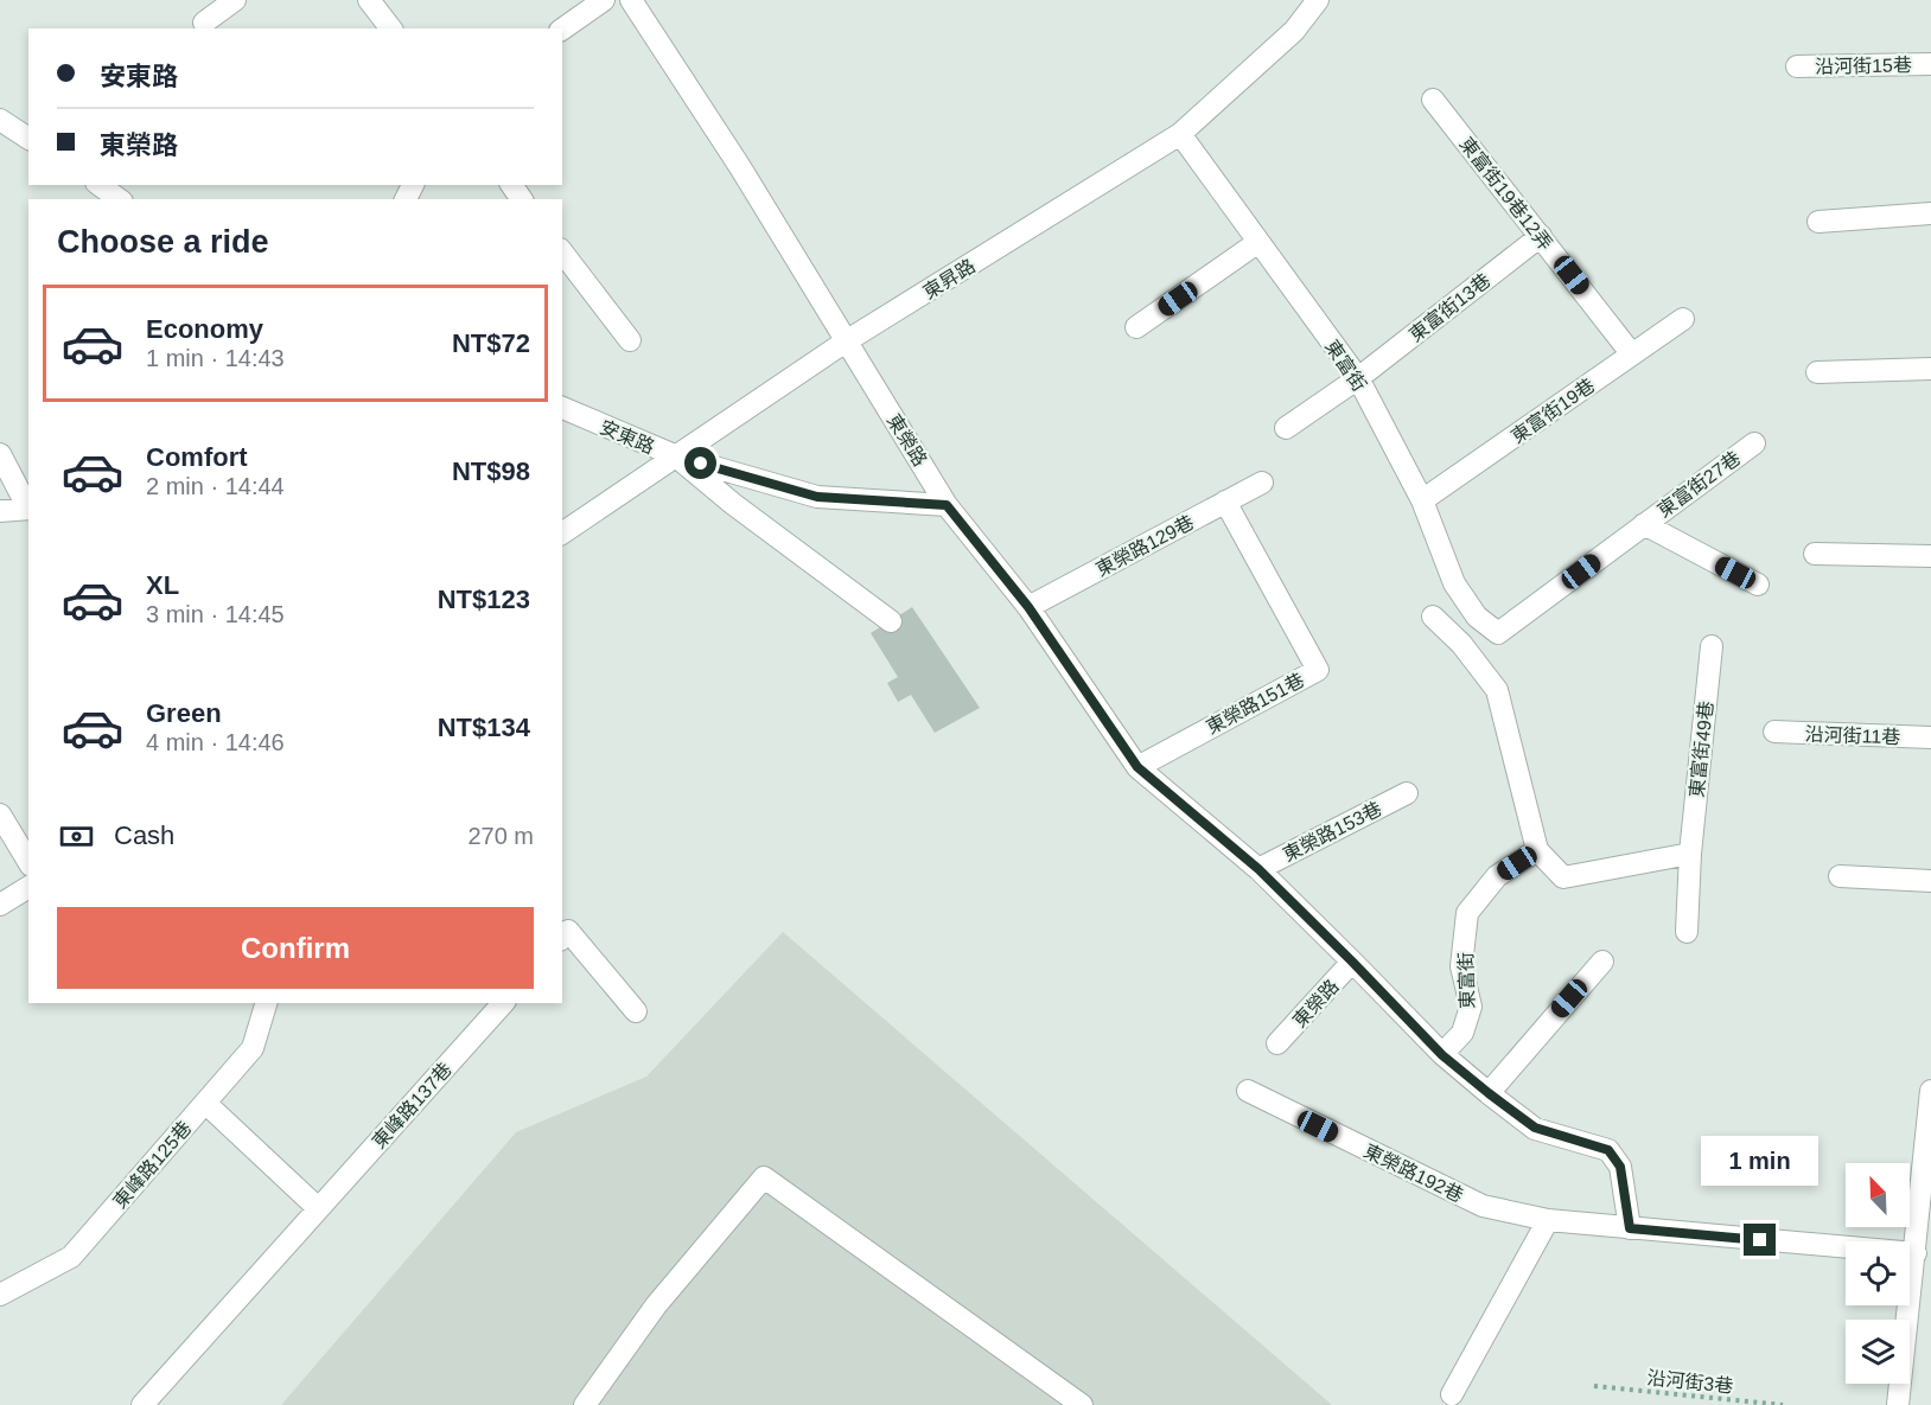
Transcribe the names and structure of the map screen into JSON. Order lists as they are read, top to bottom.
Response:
{
  "streets": {
    "street": [
      "沿河街15巷",
      "東富街19巷12弄",
      "東昇路",
      "東富街13巷",
      "東富街",
      "東富街19巷",
      "安東路",
      "東榮路",
      "東富街27巷",
      "東榮路129巷",
      "東榮路151巷",
      "沿河街11巷",
      "東富街49巷",
      "東榮路153巷",
      "東峰路137巷",
      "東峰路125巷",
      "東榮路192巷"
    ],
    "path": ["沿河街3巷"]
  },
  "crossings": [
    ["東富街19巷12弄", "東富街13巷"],
    ["東富街19巷12弄", "東富街19巷"],
    ["東昇路", "東富街"],
    ["東昇路", "安東路"],
    ["東昇路", "東榮路"],
    ["東富街13巷", "東富街"],
    ["東富街", "東富街19巷"],
    ["東富街", "東榮路"],
    ["東富街", "東富街27巷"],
    ["安東路", "東榮路"],
    ["東榮路", "東榮路129巷"],
    ["東榮路", "東榮路151巷"],
    ["東榮路", "東榮路153巷"],
    ["東榮路", "東榮路192巷"],
    ["東榮路129巷", "東榮路151巷"]
  ],
  "north": "top left",
  "page": {
    "banner": ["安東路", "東榮路"],
    "heading": "Choose a ride",
    "list": [
      {
        "name": "Economy",
        "note": "1 min · 14:43",
        "value": "NT$72"
      },
      {
        "name": "Comfort",
        "note": "2 min · 14:44",
        "value": "NT$98"
      },
      {
        "name": "XL",
        "note": "3 min · 14:45",
        "value": "NT$123"
      },
      {
        "name": "Green",
        "note": "4 min · 14:46",
        "value": "NT$134"
      }
    ],
    "pay": ["Cash", "270 m"],
    "buttons": "Confirm",
    "bubble": "1 min"
  }
}
